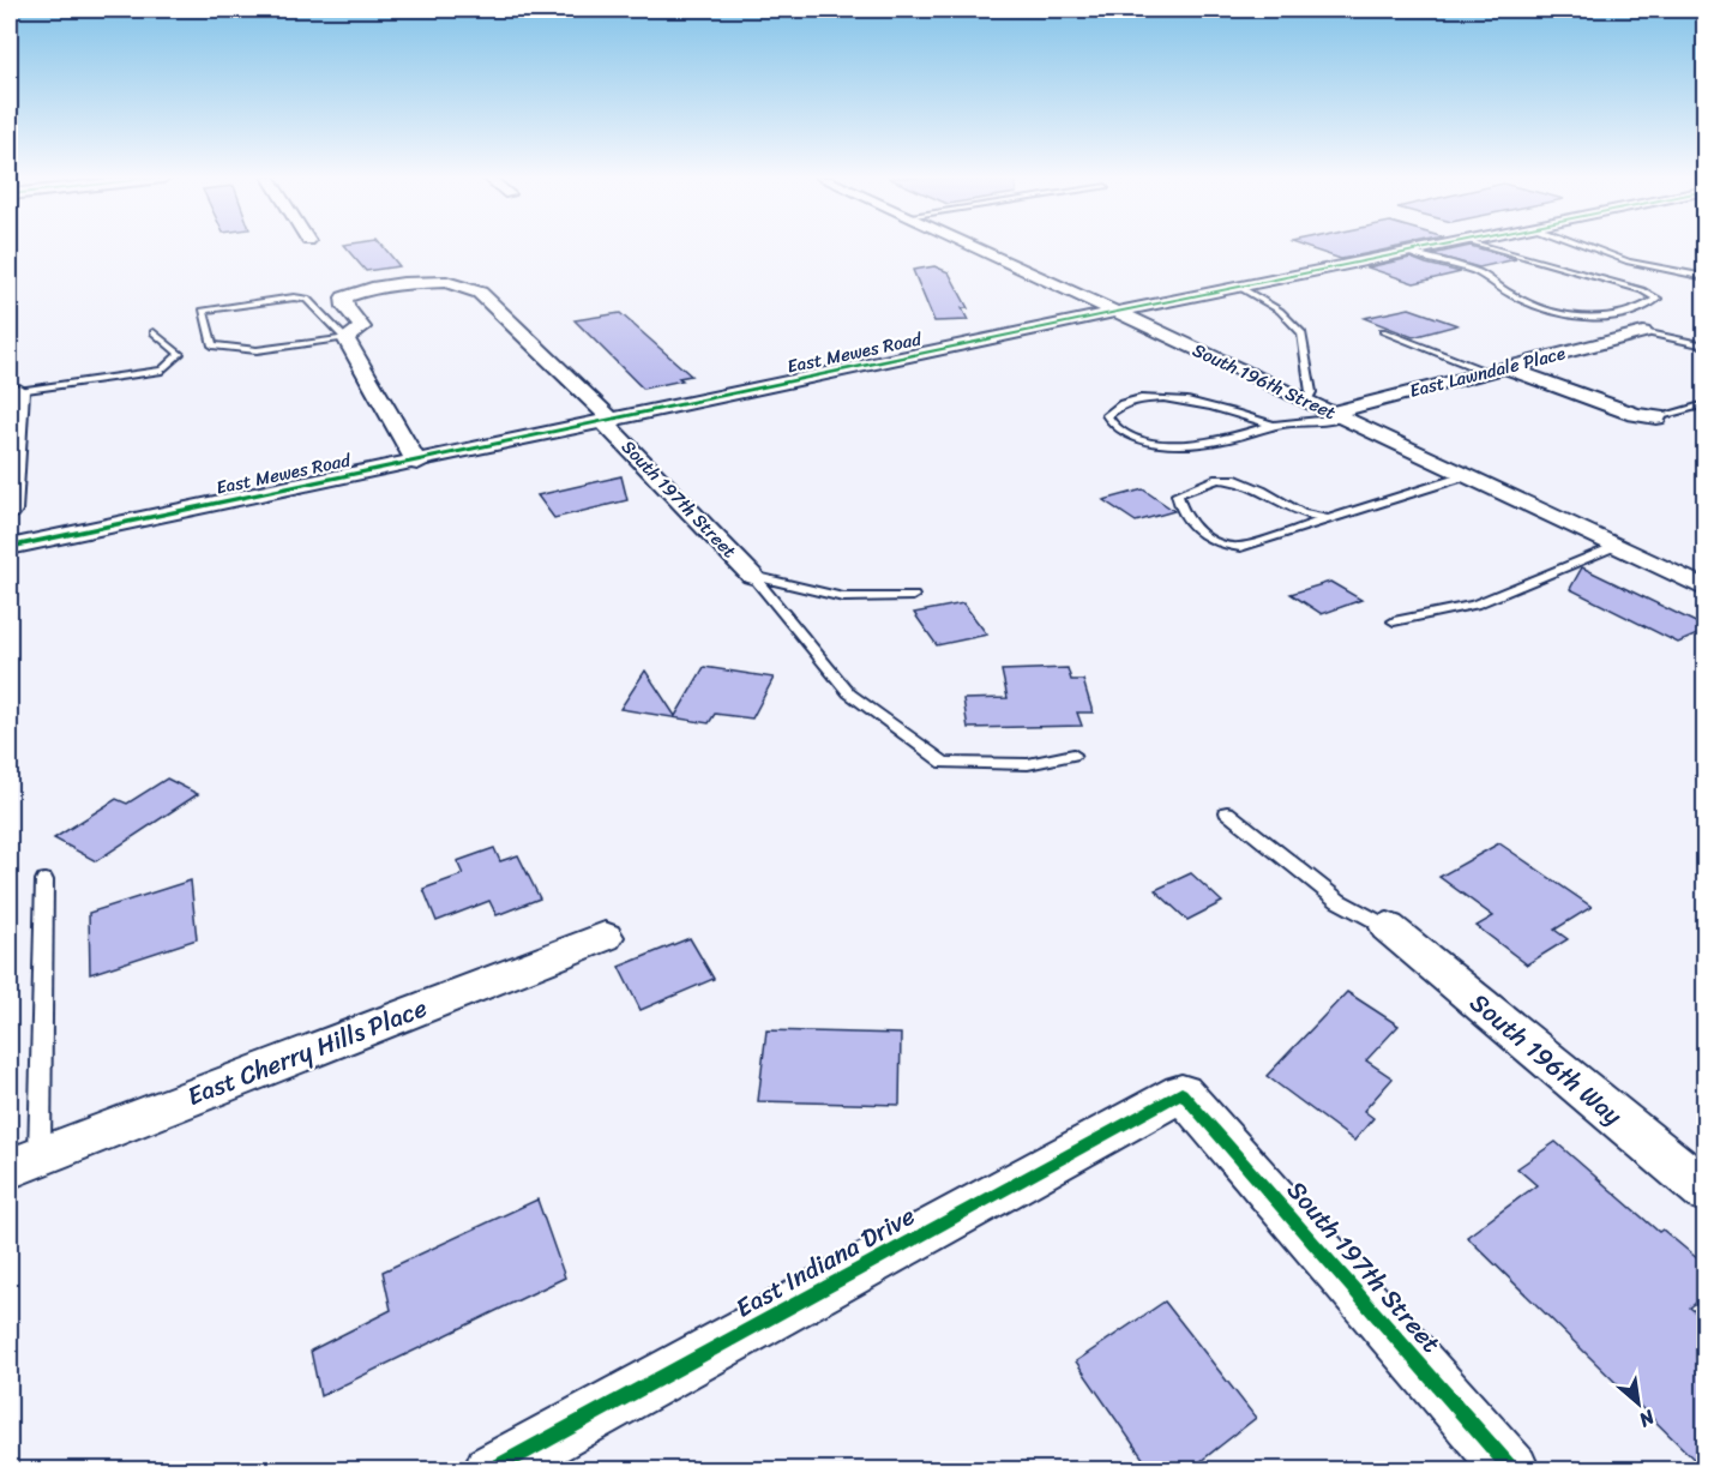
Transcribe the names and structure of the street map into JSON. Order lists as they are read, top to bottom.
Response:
{
  "streets": {
    "street": [
      "East Mewes Road",
      "East Lawndale Place",
      "South 196th Street",
      "South 197th Street",
      "East Cherry Hills Place",
      "South 196th Way",
      "East Indiana Drive"
    ]
  },
  "crossings": [
    ["East Mewes Road", "South 196th Street"],
    ["East Mewes Road", "South 197th Street"],
    ["East Lawndale Place", "South 196th Street"],
    ["South 197th Street", "East Indiana Drive"]
  ],
  "north": "bottom right"
}
